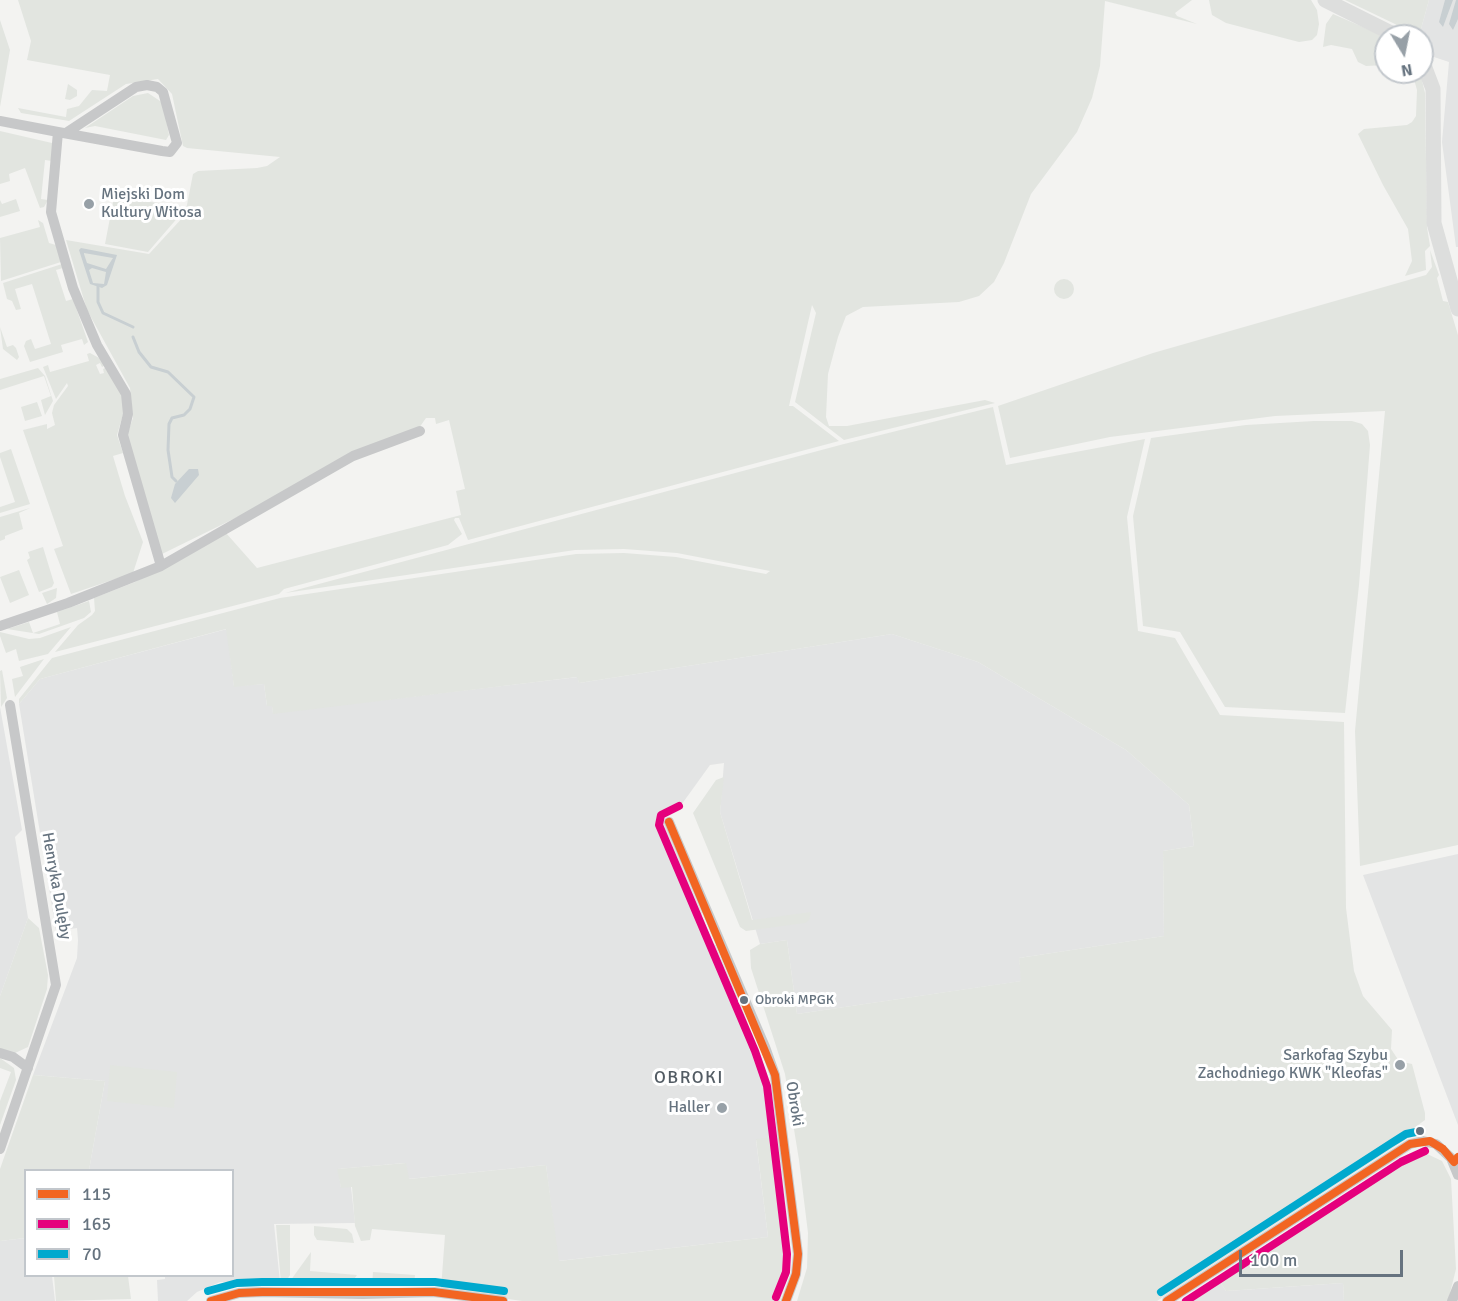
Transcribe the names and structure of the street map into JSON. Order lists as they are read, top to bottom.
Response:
{
  "streets": {
    "street": ["Henryka Dulęby", "Obroki"]
  },
  "districts": ["OBROKI"],
  "places": [
    "Miejski Dom Kultury Witosa",
    "Obroki MPGK",
    "Sarkofag Szybu Zachodniego KWK \"Kleofas\"",
    "Haller"
  ],
  "lines": ["transit line 165", "transit line 115", "transit line 70"],
  "legend": ["115", "165", "70"],
  "scale_bar": "100 m",
  "north": "bottom"
}
